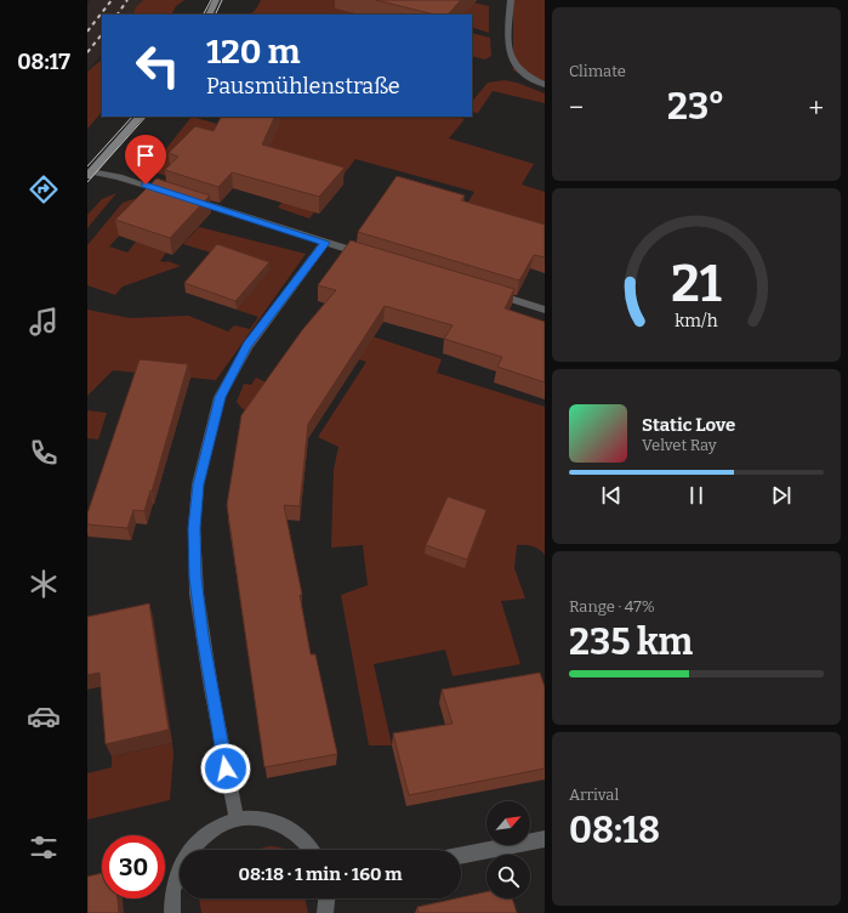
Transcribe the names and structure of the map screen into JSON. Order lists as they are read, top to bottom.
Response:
{
  "north": "top right",
  "page": {
    "tabs": "08:17",
    "tile": [
      "Climate",
      ["Range · 47%", "235 km"],
      ["Arrival", "08:18"]
    ],
    "turn": ["120 m", "Pausmühlenstraße"],
    "heat": ["−", "23°", "+"],
    "song": ["Static Love", "Velvet Ray"],
    "limit": "30",
    "trip": "08:18 · 1 min · 160 m",
    "gauge": ["21", "km/h"]
  }
}
